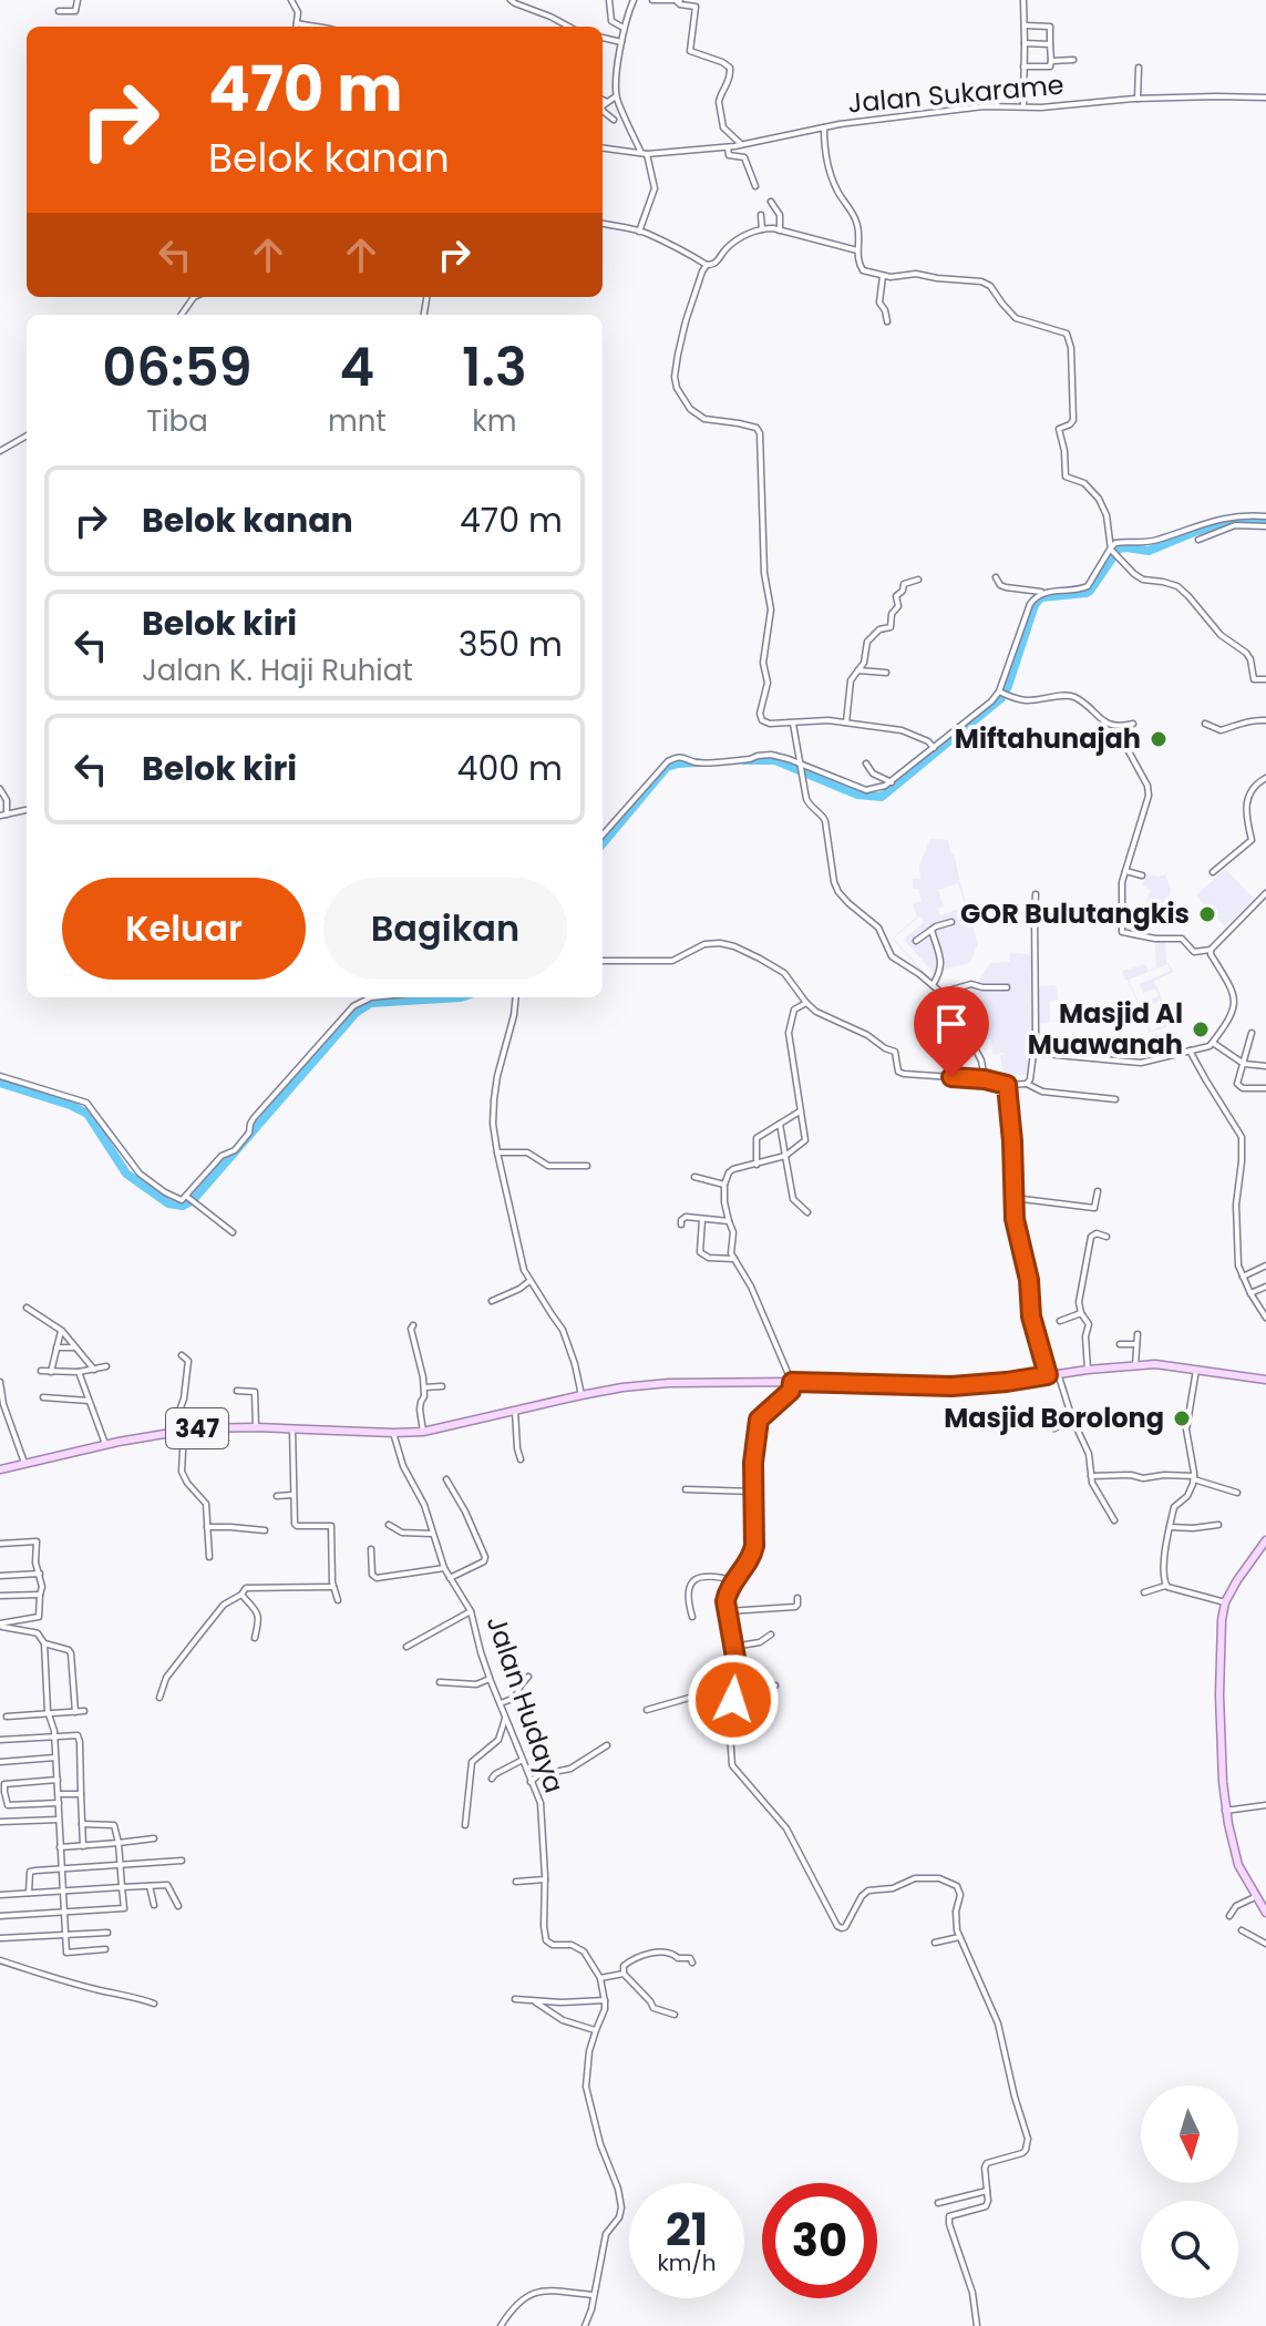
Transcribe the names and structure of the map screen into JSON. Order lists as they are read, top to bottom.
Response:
{
  "streets": {
    "main road": ["347"],
    "street": ["Jalan Sukarame", "Jalan Hudaya"]
  },
  "crossings": [
    ["347", "Jalan Hudaya"]
  ],
  "places": [
    "Miftahunajah",
    "GOR Bulutangkis",
    "Masjid Al Muawanah",
    "Masjid Borolong"
  ],
  "north": "bottom",
  "page": {
    "turn": ["470 m", "Belok kanan"],
    "eta": [
      "06:59",
      "Tiba",
      "4",
      "mnt",
      "1.3",
      "km"
    ],
    "list": [
      {
        "name": "Belok kanan",
        "value": "470 m"
      },
      {
        "name": "Belok kiri",
        "note": "Jalan K. Haji Ruhiat",
        "value": "350 m"
      },
      {
        "name": "Belok kiri",
        "value": "400 m"
      }
    ],
    "buttons": ["Keluar", "Bagikan"],
    "speed": "21 km/h",
    "limit": "30"
  }
}
